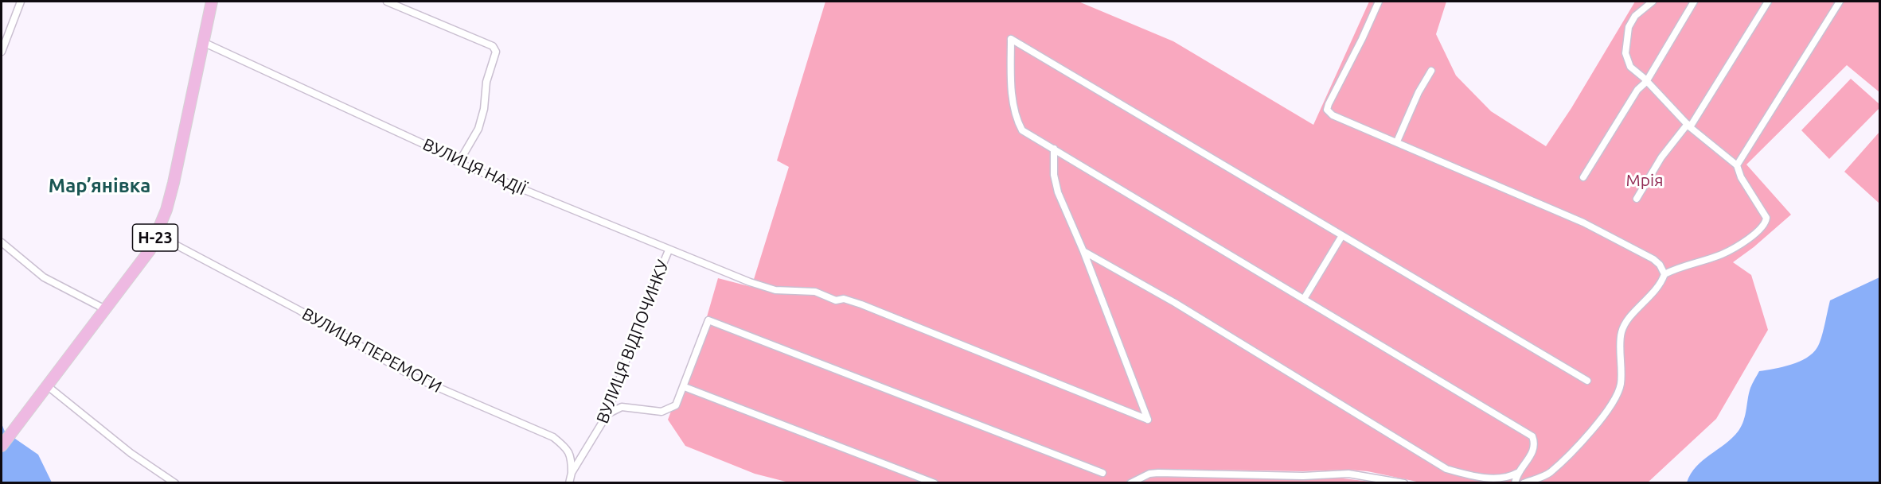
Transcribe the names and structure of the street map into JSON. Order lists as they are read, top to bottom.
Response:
{
  "streets": {
    "main road": ["Н-23"],
    "street": ["ВУЛИЦЯ НАДІЇ", "ВУЛИЦЯ ВІДПОЧИНКУ", "ВУЛИЦЯ ПЕРЕМОГИ"]
  },
  "crossings": [
    ["ВУЛИЦЯ НАДІЇ", "Н-23"],
    ["ВУЛИЦЯ НАДІЇ", "ВУЛИЦЯ ВІДПОЧИНКУ"],
    ["Н-23", "ВУЛИЦЯ ПЕРЕМОГИ"],
    ["ВУЛИЦЯ ВІДПОЧИНКУ", "ВУЛИЦЯ ПЕРЕМОГИ"]
  ],
  "districts": ["Мар’янівка"],
  "parks": ["Мрія"]
}
